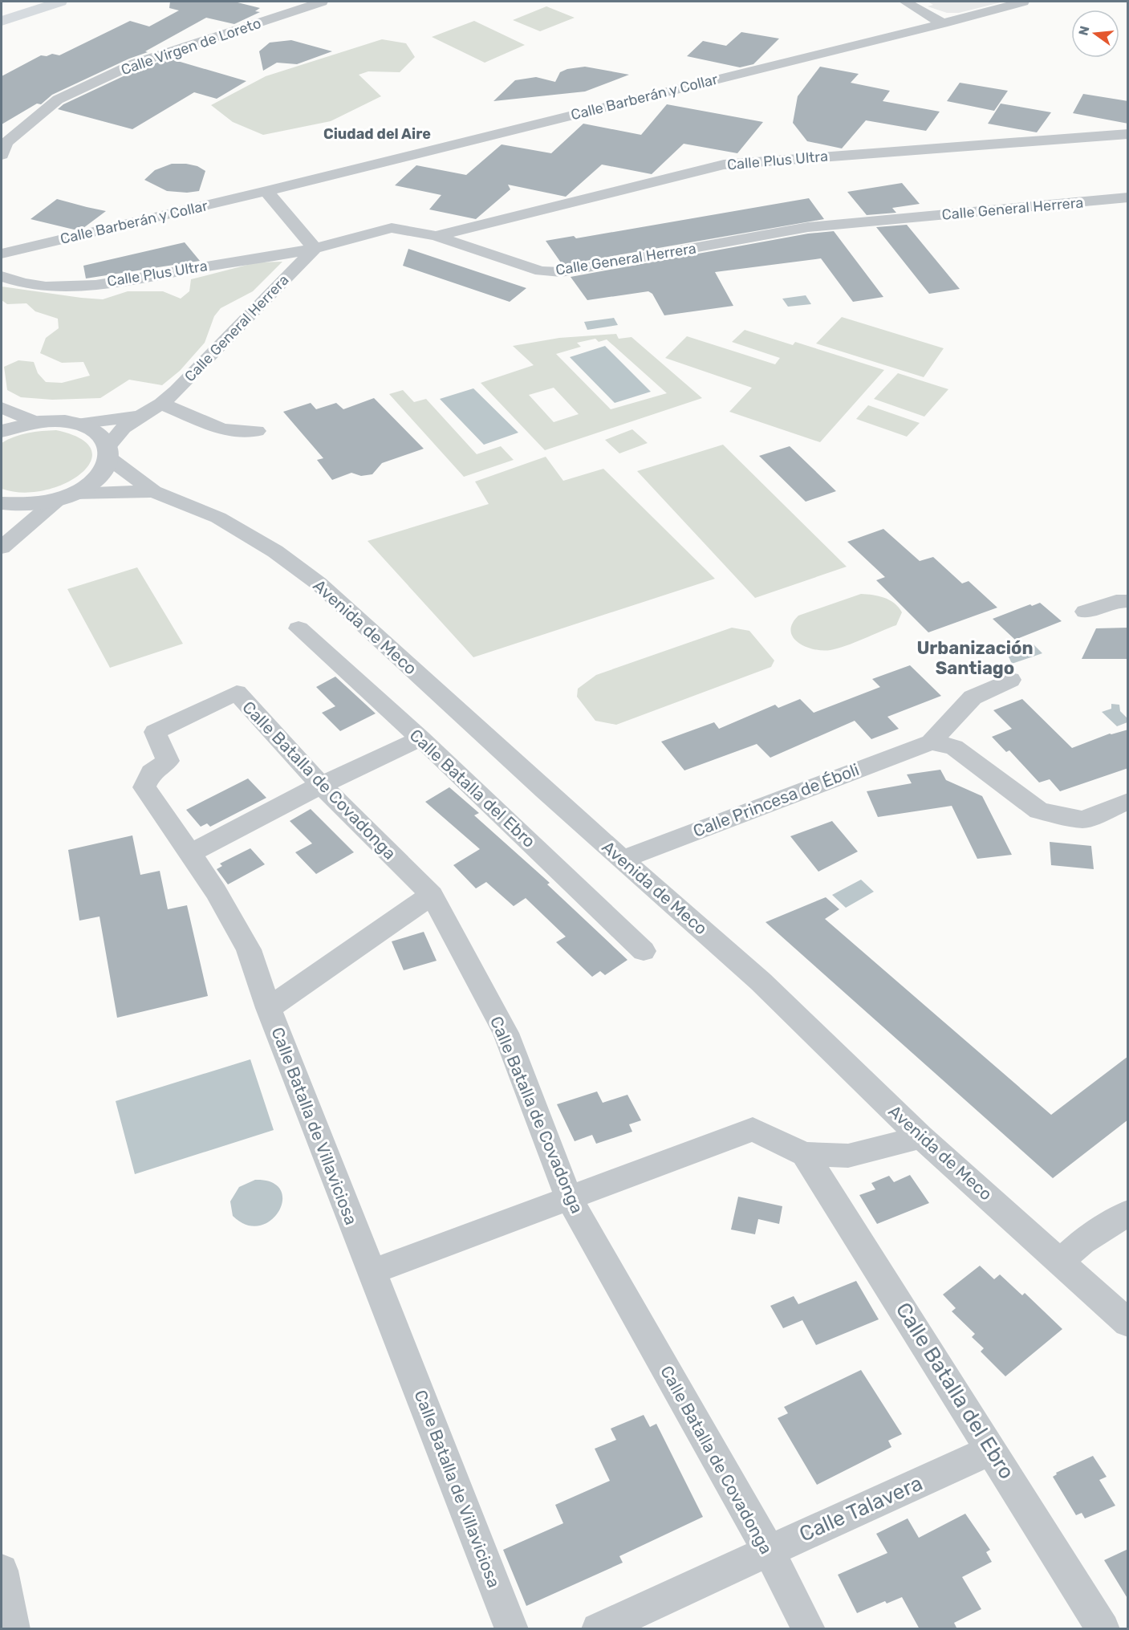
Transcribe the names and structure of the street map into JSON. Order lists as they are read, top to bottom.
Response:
{
  "streets": {
    "street": [
      "Calle Virgen de Loreto",
      "Calle Barberán y Collar",
      "Calle Plus Ultra",
      "Calle General Herrera",
      "Avenida de Meco",
      "Calle Batalla de Covadonga",
      "Calle Batalla del Ebro",
      "Calle Princesa de Éboli",
      "Calle Batalla de Villaviciosa",
      "Calle Talavera"
    ]
  },
  "crossings": [
    ["Calle Plus Ultra", "Calle General Herrera"],
    ["Calle General Herrera", "Avenida de Meco"],
    ["Avenida de Meco", "Calle Princesa de Éboli"],
    ["Calle Batalla de Covadonga", "Calle Batalla de Villaviciosa"],
    ["Calle Batalla de Covadonga", "Calle Talavera"],
    ["Calle Batalla del Ebro", "Calle Talavera"]
  ],
  "districts": ["Ciudad del Aire", "Urbanización Santiago"],
  "north": "left"
}
